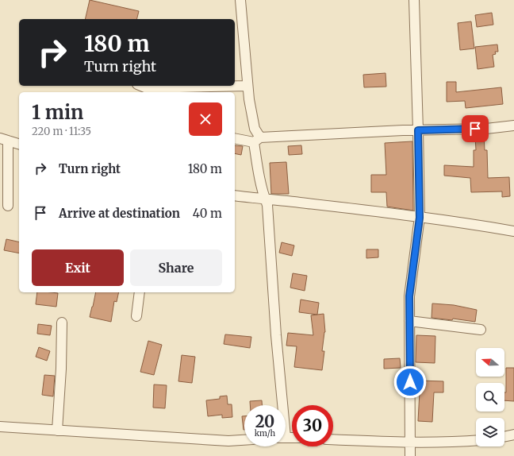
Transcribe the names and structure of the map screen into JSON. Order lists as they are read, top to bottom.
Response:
{
  "north": "left",
  "page": {
    "turn": ["180 m", "Turn right"],
    "heading": ["1 min", "220 m · 11:35"],
    "list": [
      {
        "name": "Turn right",
        "value": "180 m"
      },
      {
        "name": "Arrive at destination",
        "value": "40 m"
      }
    ],
    "buttons": ["Exit", "Share"],
    "speed": "20 km/h",
    "limit": "30"
  }
}
